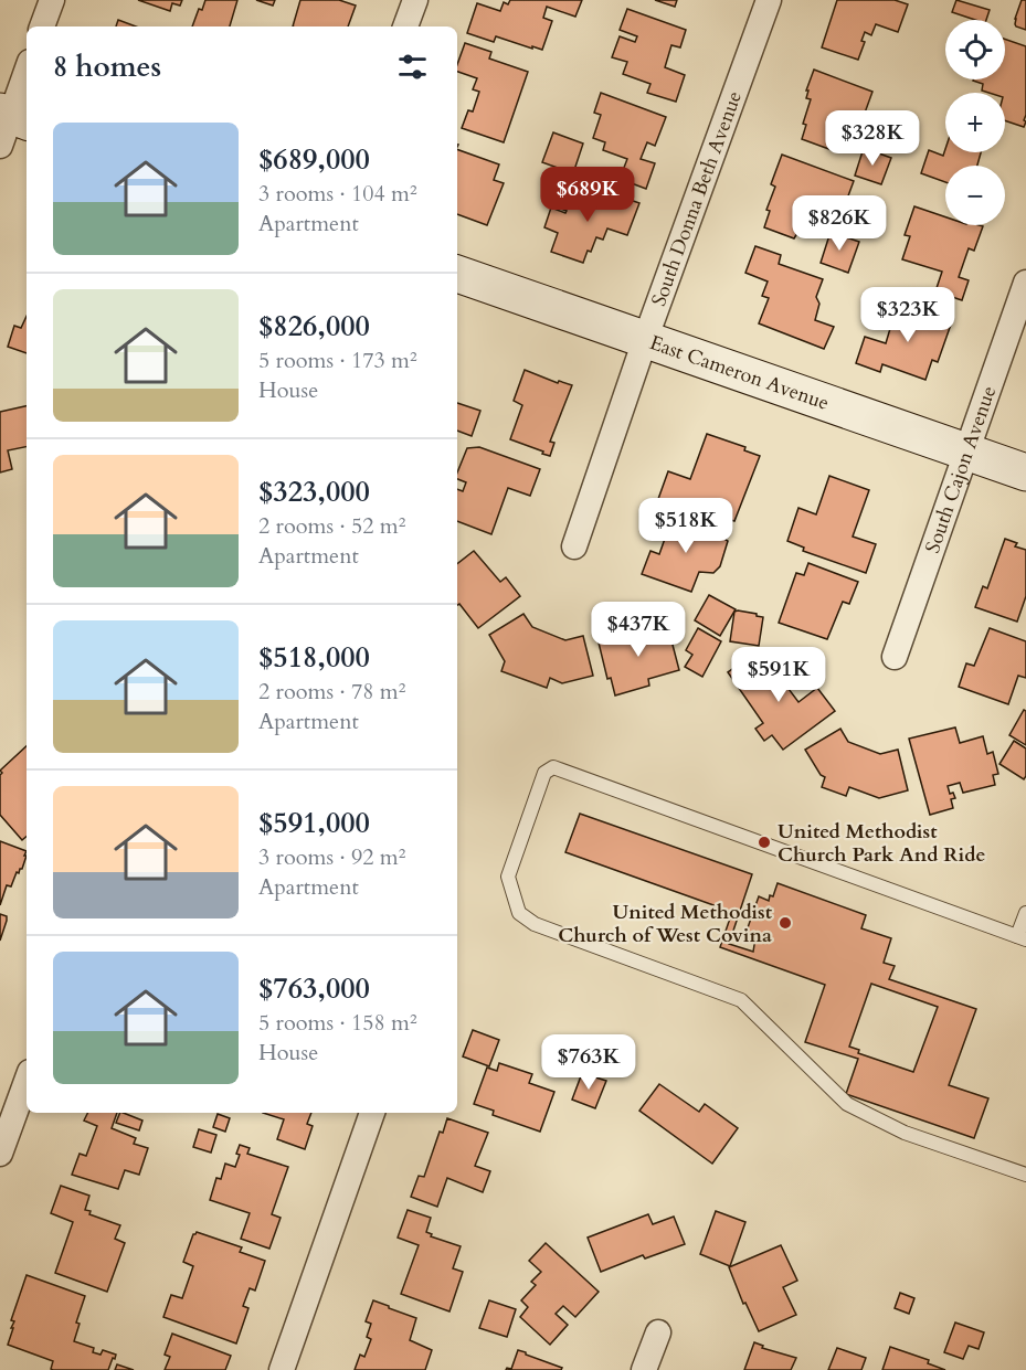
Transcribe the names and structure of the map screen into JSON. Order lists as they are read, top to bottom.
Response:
{
  "streets": {
    "main road": ["East Cameron Avenue"],
    "street": ["South Donna Beth Avenue", "South Cajon Avenue"]
  },
  "crossings": [
    ["South Donna Beth Avenue", "East Cameron Avenue"],
    ["East Cameron Avenue", "South Cajon Avenue"]
  ],
  "places": ["United Methodist Church Park And Ride", "United Methodist Church of West Covina"],
  "page": {
    "map_buttons": ["+", "−"],
    "heading": "8 homes",
    "list": [
      {
        "name": "$689,000",
        "note": "3 rooms · 104 m² · Apartment"
      },
      {
        "name": "$826,000",
        "note": "5 rooms · 173 m² · House"
      },
      {
        "name": "$323,000",
        "note": "2 rooms · 52 m² · Apartment"
      },
      {
        "name": "$518,000",
        "note": "2 rooms · 78 m² · Apartment"
      },
      {
        "name": "$591,000",
        "note": "3 rooms · 92 m² · Apartment"
      },
      {
        "name": "$763,000",
        "note": "5 rooms · 158 m² · House"
      }
    ],
    "price": [
      "$328K",
      "$689K",
      "$826K",
      "$323K",
      "$518K",
      "$437K",
      "$591K",
      "$763K"
    ]
  }
}
